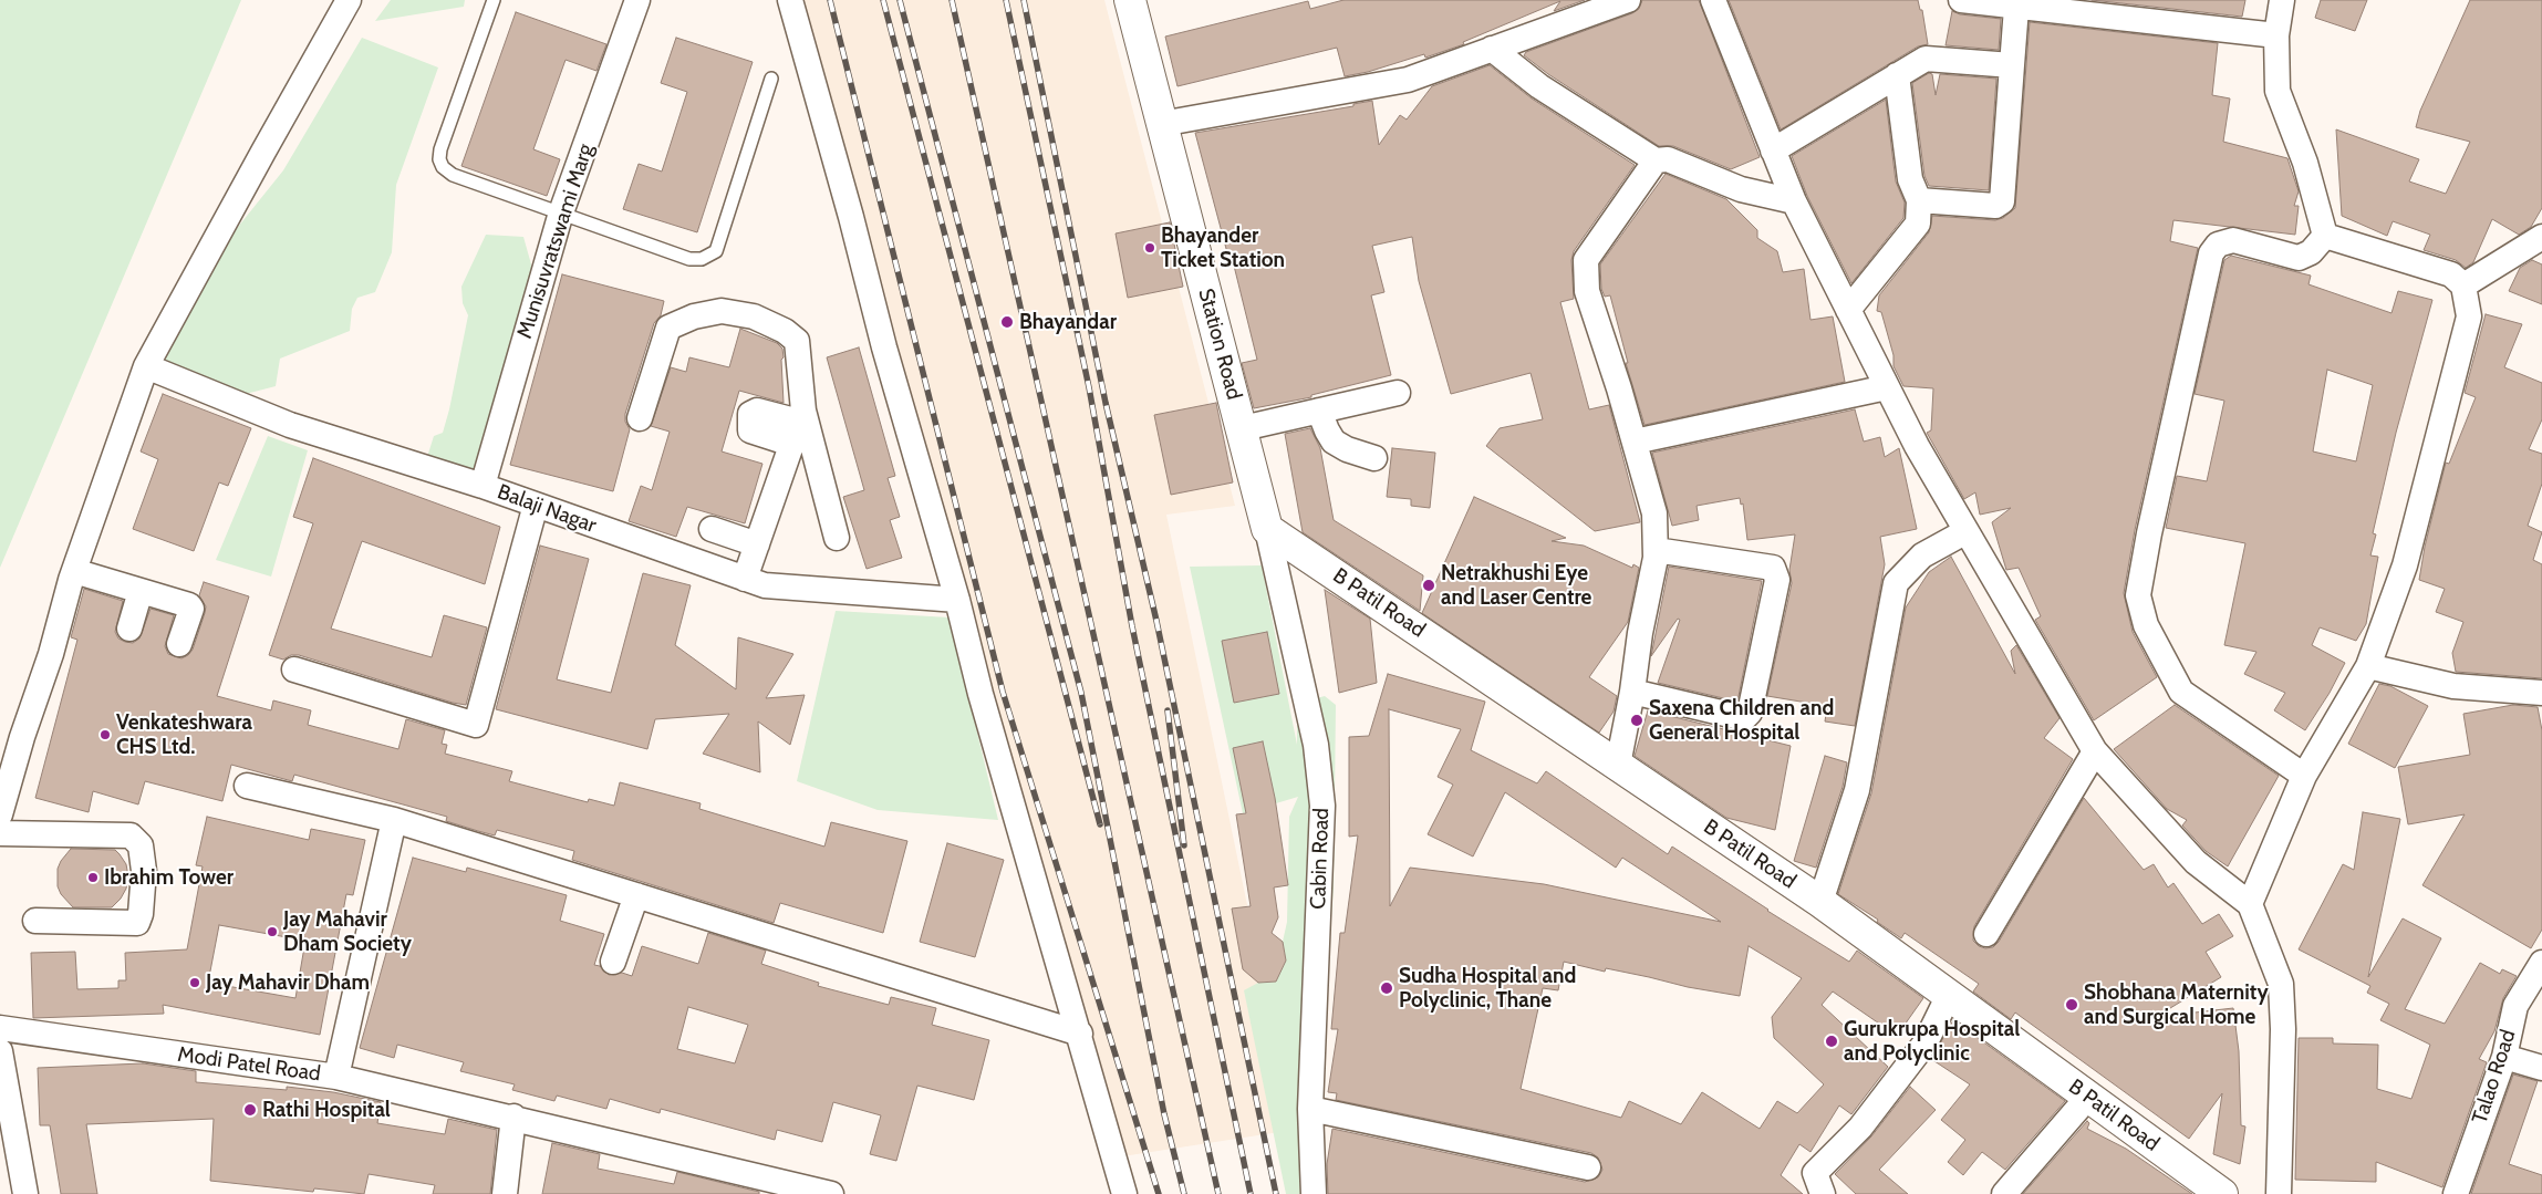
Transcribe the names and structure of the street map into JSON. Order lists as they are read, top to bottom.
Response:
{
  "streets": {
    "main road": ["Station Road", "B Patil Road"],
    "street": [
      "Munisuvratswami Marg",
      "Balaji Nagar",
      "Cabin Road",
      "Modi Patel Road",
      "Talao Road"
    ]
  },
  "crossings": [
    ["Munisuvratswami Marg", "Balaji Nagar"],
    ["Station Road", "B Patil Road"],
    ["Station Road", "Cabin Road"],
    ["B Patil Road", "Cabin Road"]
  ],
  "places": [
    "Bhayander Ticket Station",
    "Bhayandar",
    "Netrakhushi Eye and Laser Centre",
    "Saxena Children and General Hospital",
    "Venkateshwara CHS Ltd.",
    "Ibrahim Tower",
    "Jay Mahavir Dham Society",
    "Jay Mahavir Dham",
    "Sudha Hospital and Polyclinic, Thane",
    "Shobhana Maternity and Surgical Home",
    "Gurukrupa Hospital and Polyclinic",
    "Rathi Hospital"
  ]
}
